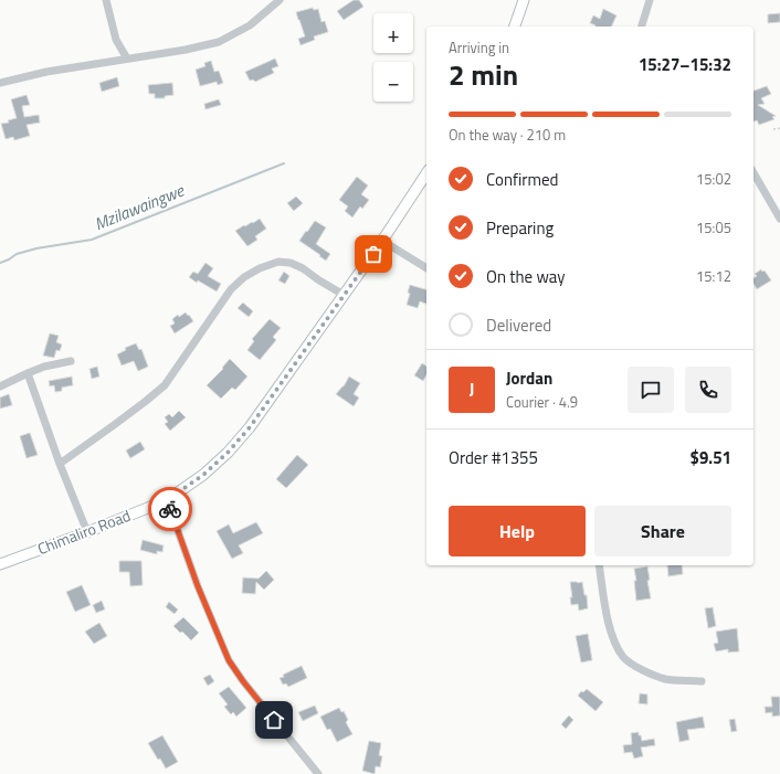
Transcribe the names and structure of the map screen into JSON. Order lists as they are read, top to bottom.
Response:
{
  "streets": {
    "street": ["Chimaliro Road"]
  },
  "water": ["Mzilawaingwe"],
  "page": {
    "map_buttons": ["+", "−"],
    "heading": ["2 min", "Arriving in", "15:27–15:32"],
    "panel": [
      "Jordan",
      "Courier · 4.9",
      "Order #1355",
      "$9.51"
    ],
    "bar": "On the way · 210 m",
    "list": [
      ["Confirmed", "15:02"],
      ["Preparing", "15:05"],
      ["On the way", "15:12"],
      "Delivered"
    ],
    "round": "J",
    "buttons": ["Help", "Share"]
  }
}
